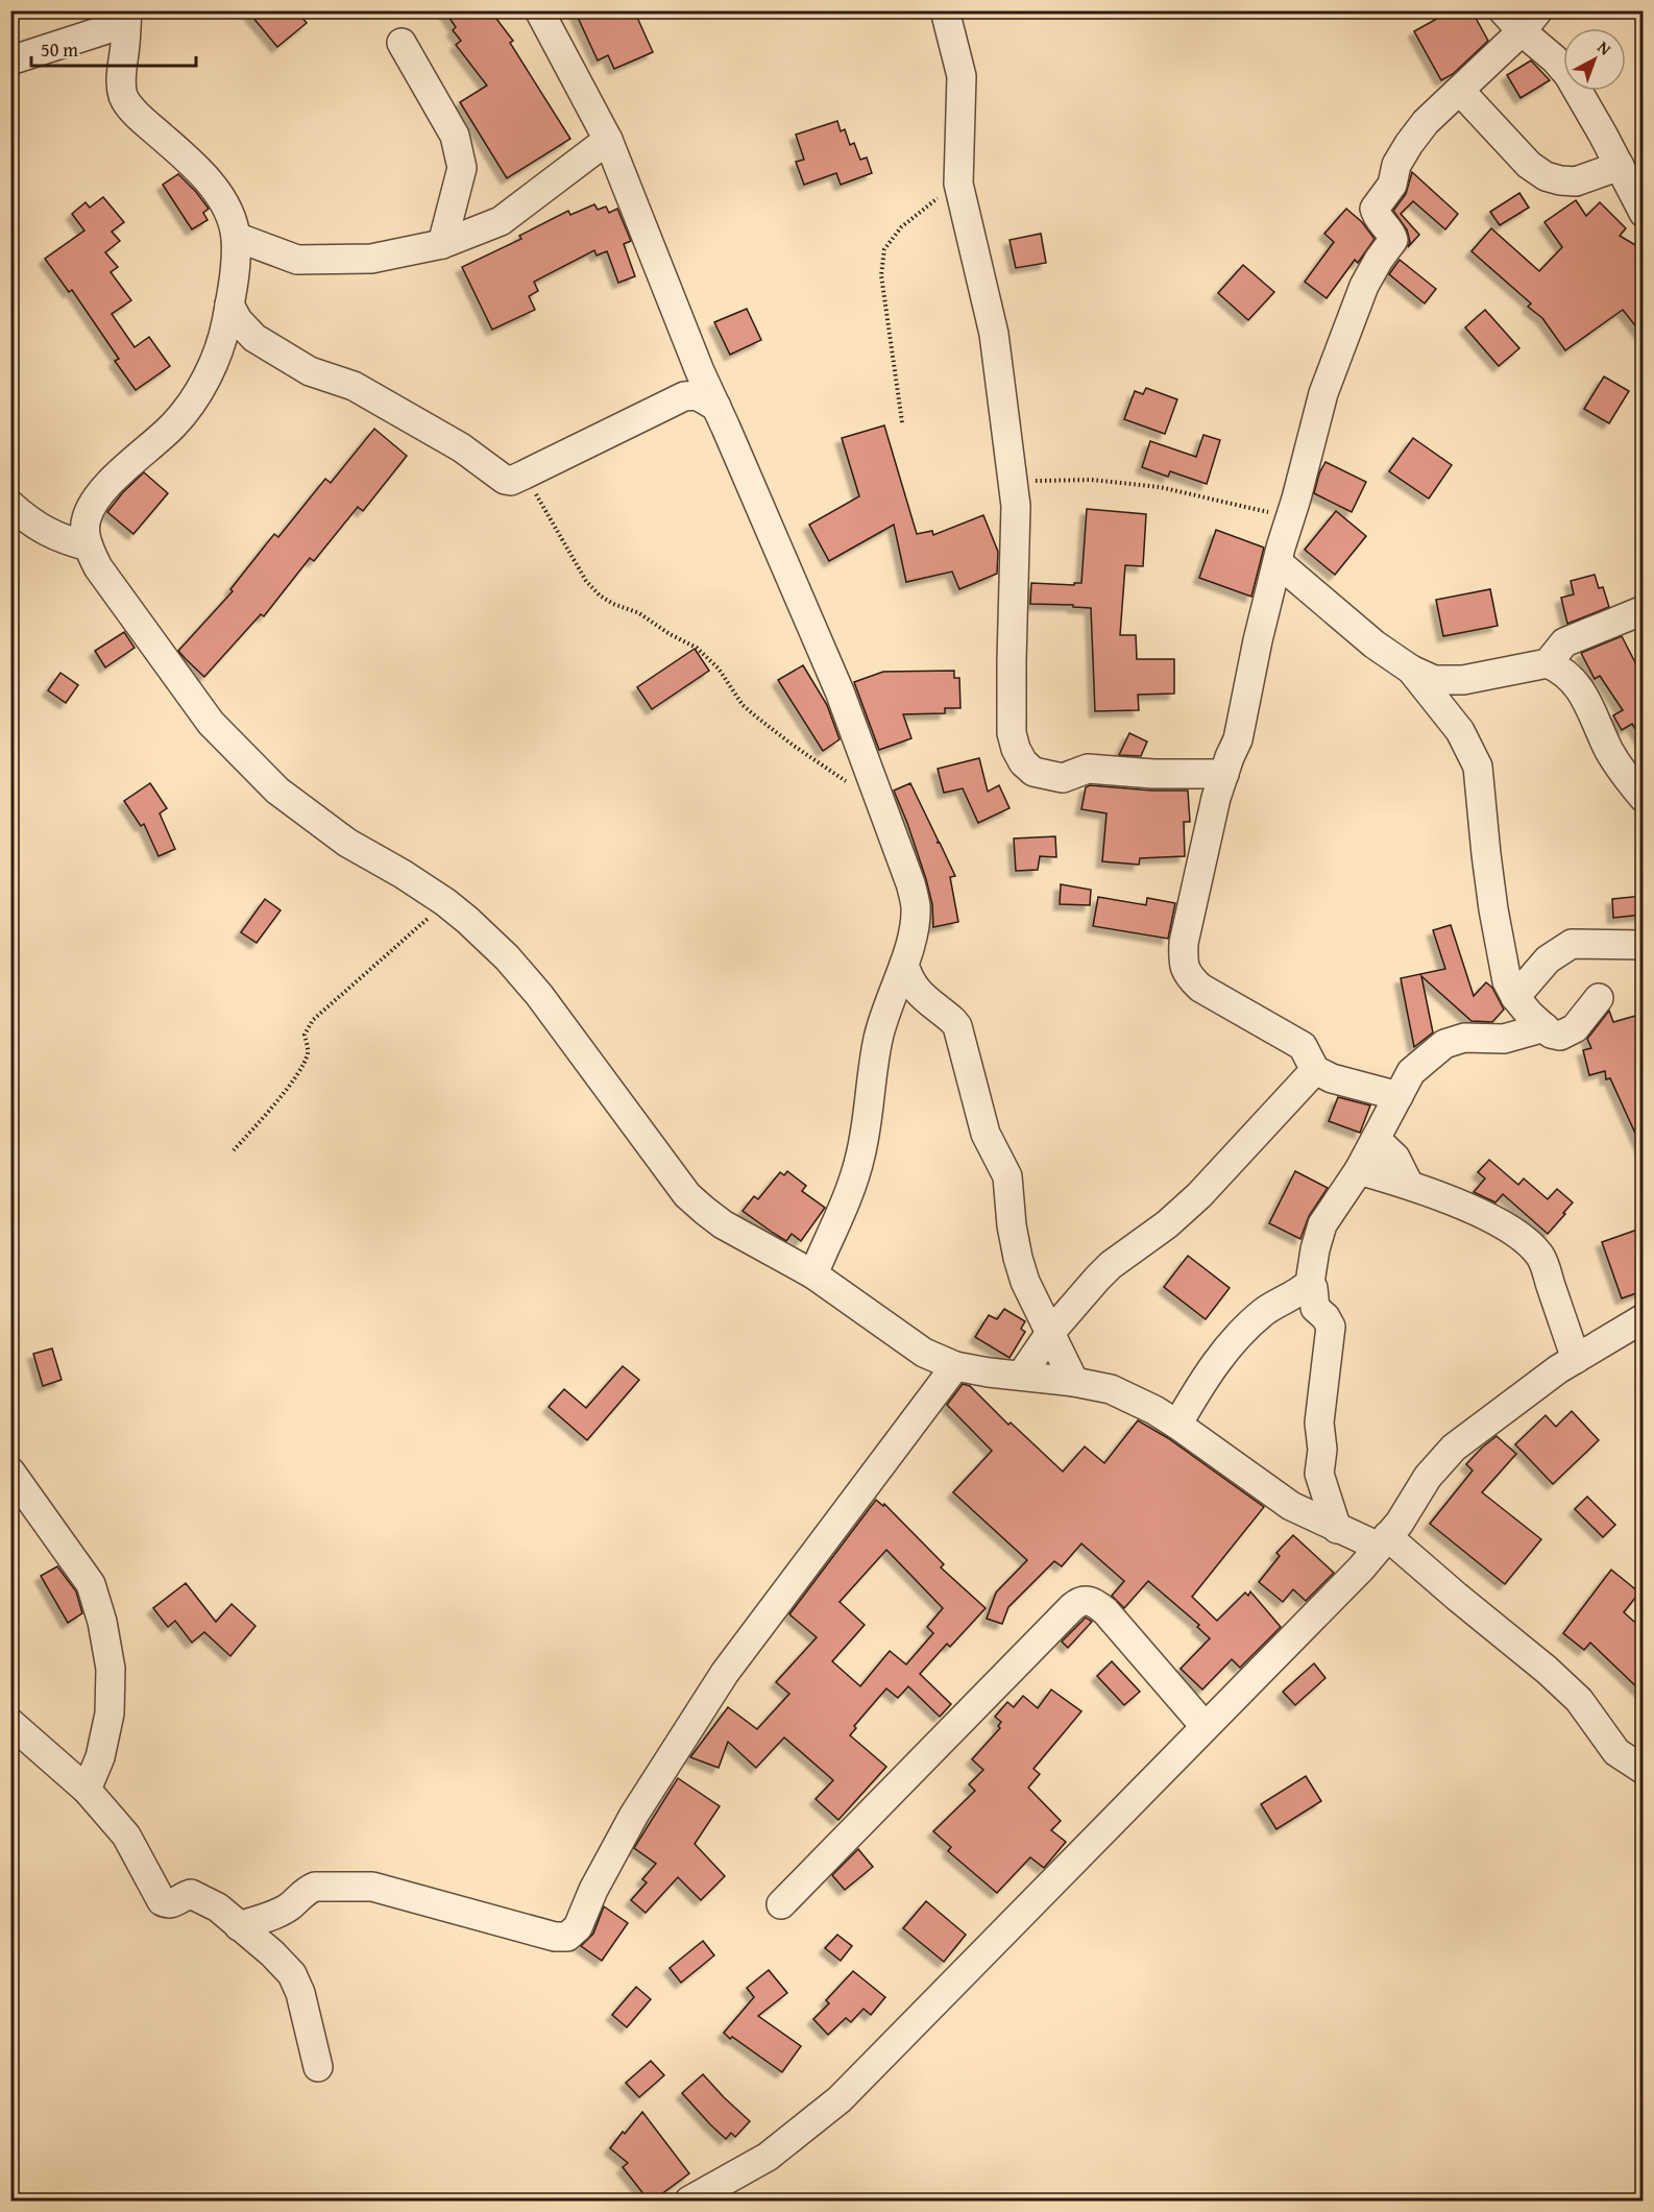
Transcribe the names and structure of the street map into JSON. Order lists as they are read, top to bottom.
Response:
{
  "scale_bar": "50 m",
  "north": "top right"
}
